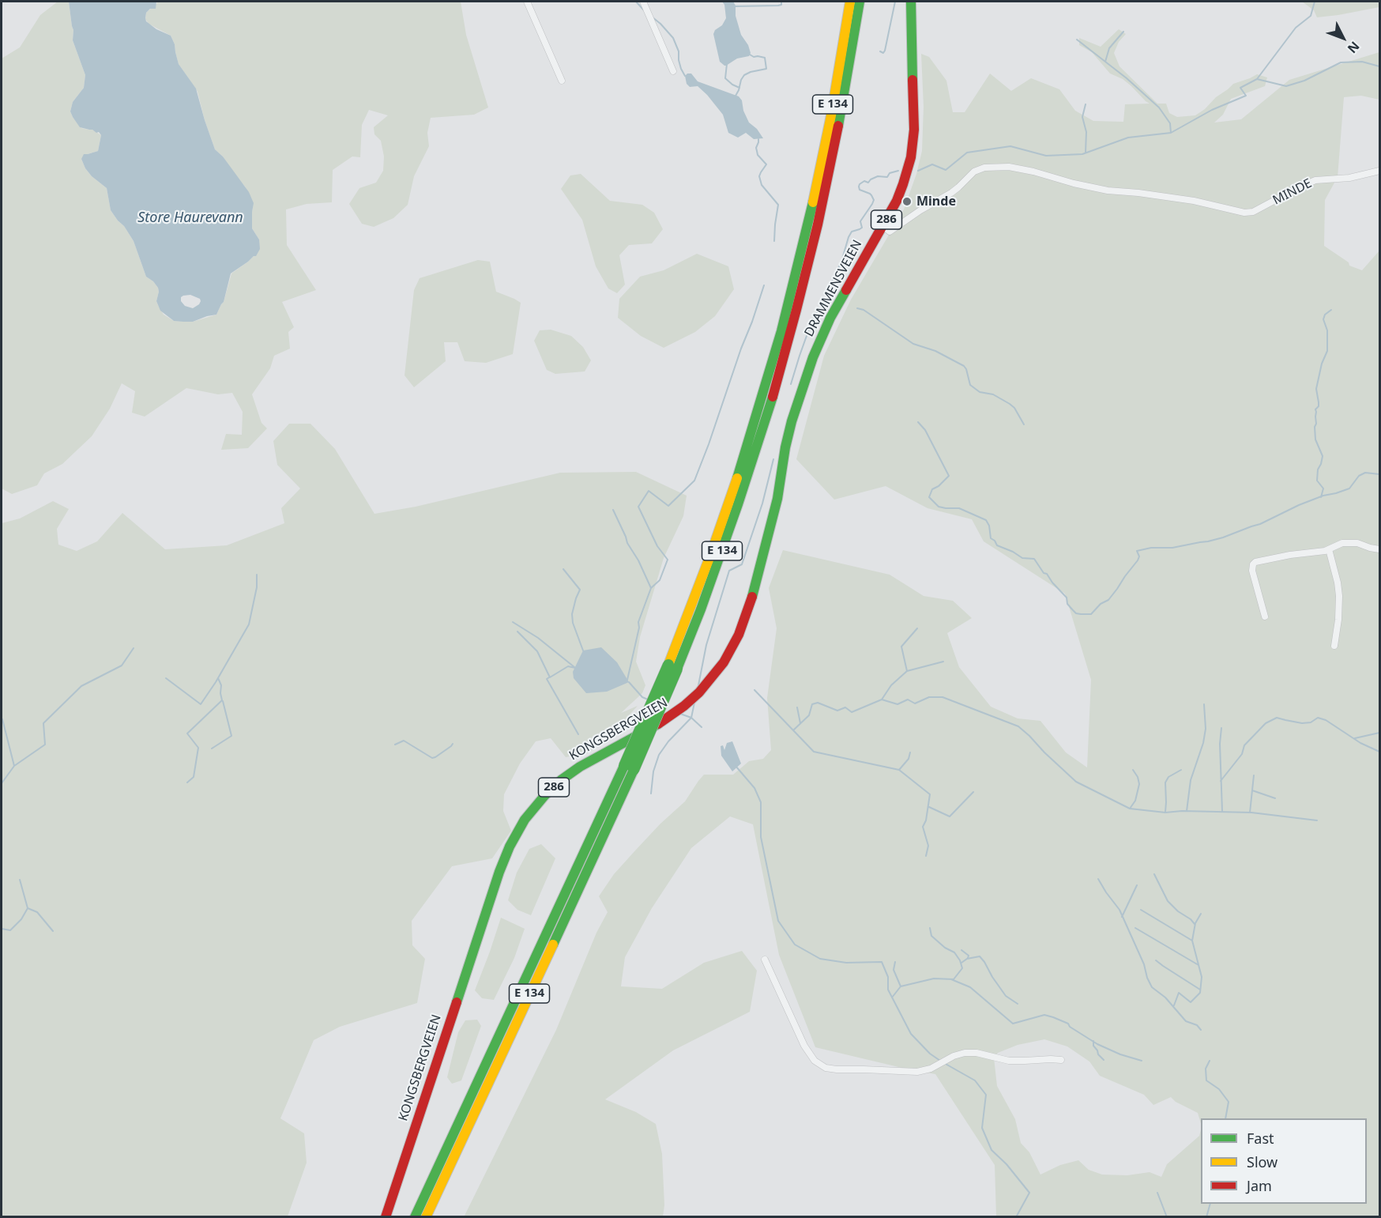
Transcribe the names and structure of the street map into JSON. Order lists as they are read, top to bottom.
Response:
{
  "streets": {
    "main road": [
      "E 134",
      "286",
      "DRAMMENSVEIEN",
      "KONGSBERGVEIEN"
    ],
    "street": ["MINDE"]
  },
  "crossings": [
    ["MINDE", "DRAMMENSVEIEN"],
    ["DRAMMENSVEIEN", "KONGSBERGVEIEN"]
  ],
  "water": ["Store Haurevann"],
  "places": ["Minde"],
  "legend": ["Fast", "Slow", "Jam"],
  "north": "bottom right"
}
